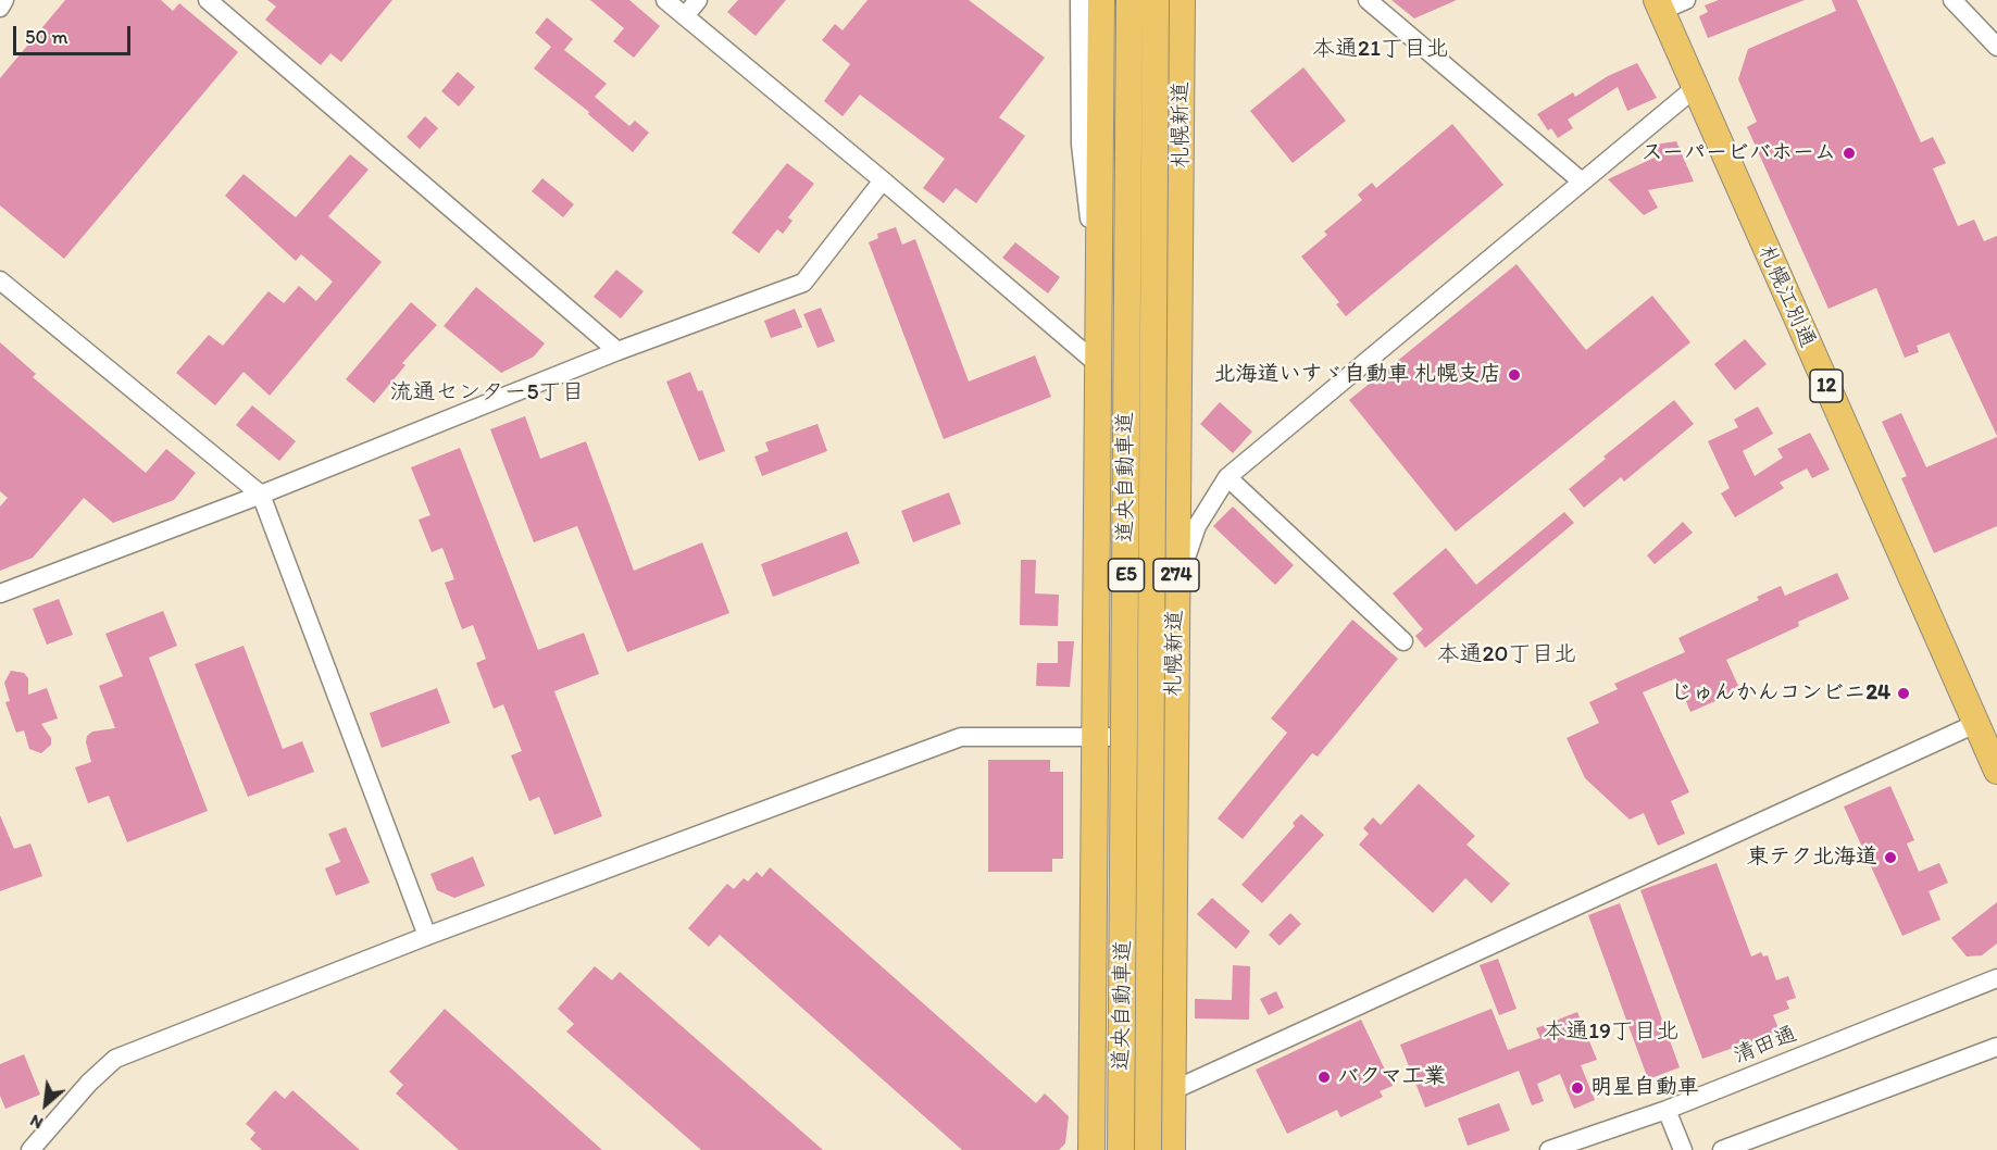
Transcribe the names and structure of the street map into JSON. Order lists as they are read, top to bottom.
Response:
{
  "streets": {
    "highway": [
      "札幌新道",
      "札幌江別通",
      "12",
      "道央自動車道",
      "E5",
      "274"
    ],
    "street": ["清田通"]
  },
  "districts": [
    "本通21丁目北",
    "流通センター5丁目",
    "本通20丁目北",
    "本通19丁目北"
  ],
  "places": [
    "スーパービバホーム",
    "北海道いすゞ自動車 札幌支店",
    "じゅんかんコンビニ24",
    "東テク北海道",
    "バクマ工業",
    "明星自動車"
  ],
  "scale_bar": "50 m",
  "north": "bottom left"
}
